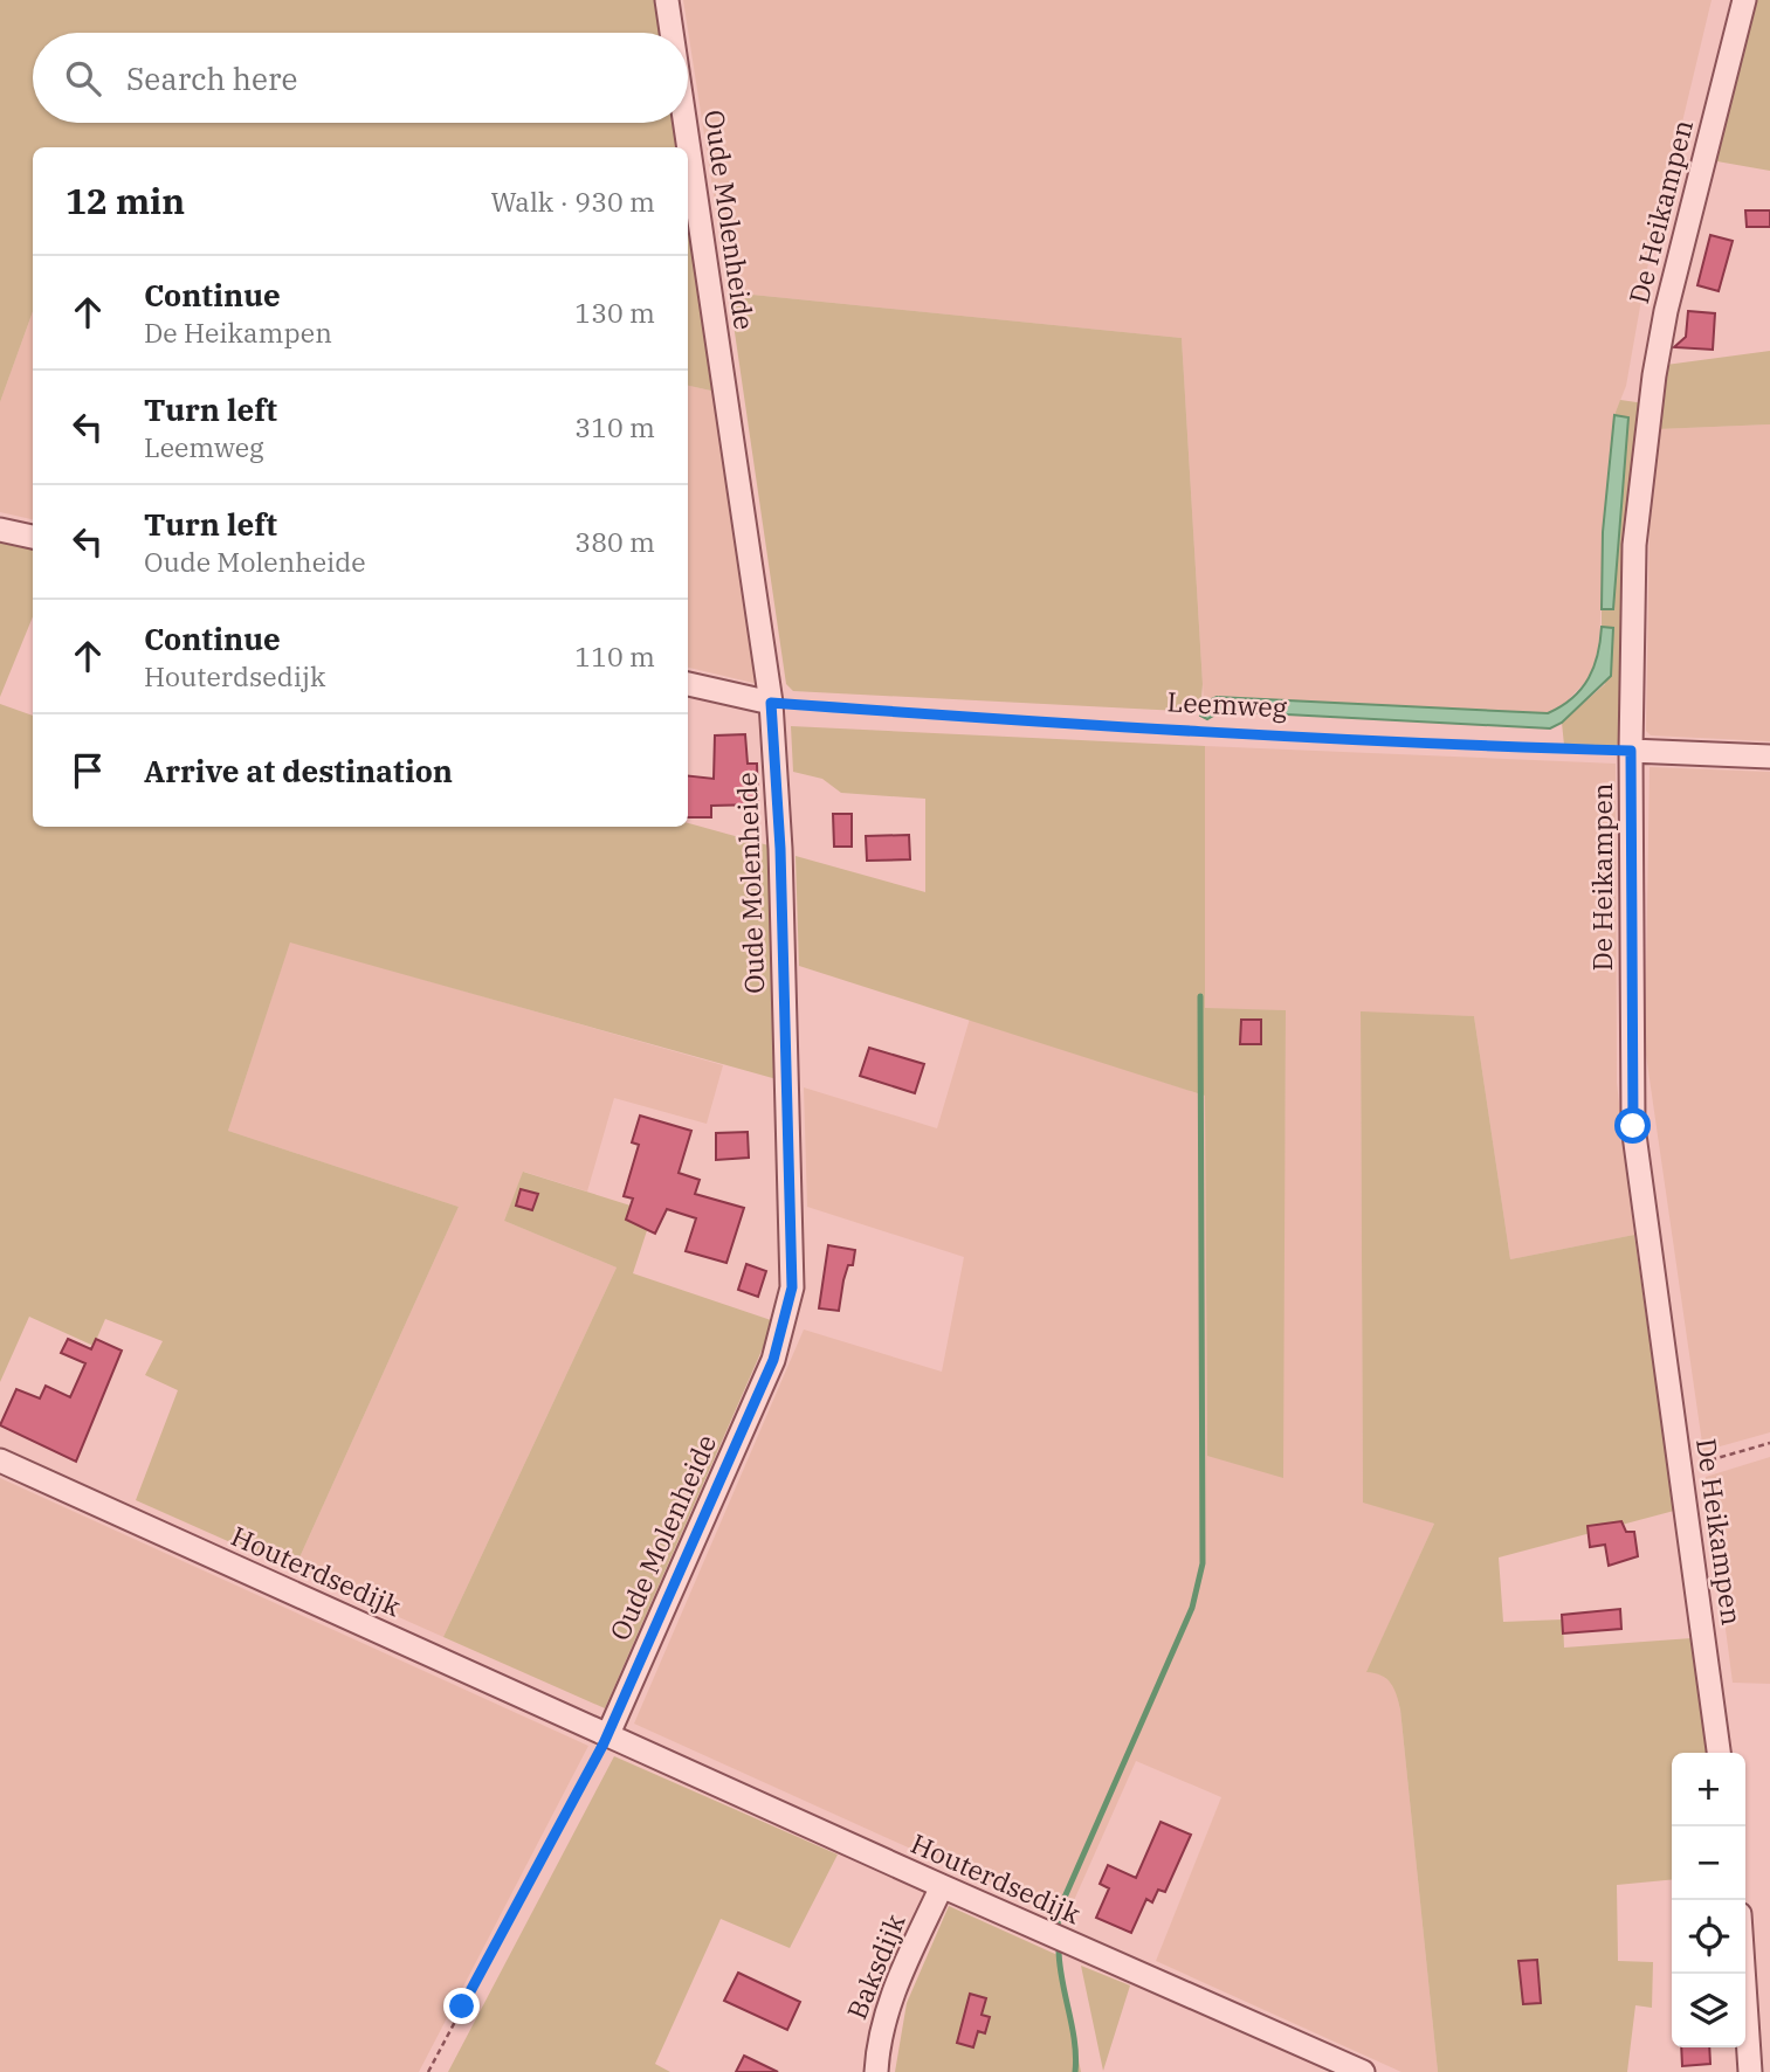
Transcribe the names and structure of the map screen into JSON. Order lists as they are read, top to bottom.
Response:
{
  "streets": {
    "street": [
      "De Heikampen",
      "Oude Molenheide",
      "Houterdsedijk",
      "Baksdijk"
    ],
    "path": ["Leemweg"]
  },
  "crossings": [
    ["De Heikampen", "Leemweg"],
    ["Oude Molenheide", "Leemweg"],
    ["Oude Molenheide", "Houterdsedijk"],
    ["Houterdsedijk", "Baksdijk"]
  ],
  "page": {
    "search": "Search here",
    "heading": ["12 min", "Walk · 930 m"],
    "list": [
      ["Continue", "De Heikampen", "130 m"],
      ["Turn left", "Leemweg", "310 m"],
      ["Turn left", "Oude Molenheide", "380 m"],
      ["Continue", "Houterdsedijk", "110 m"],
      "Arrive at destination"
    ],
    "map_buttons": ["+", "−"]
  }
}
